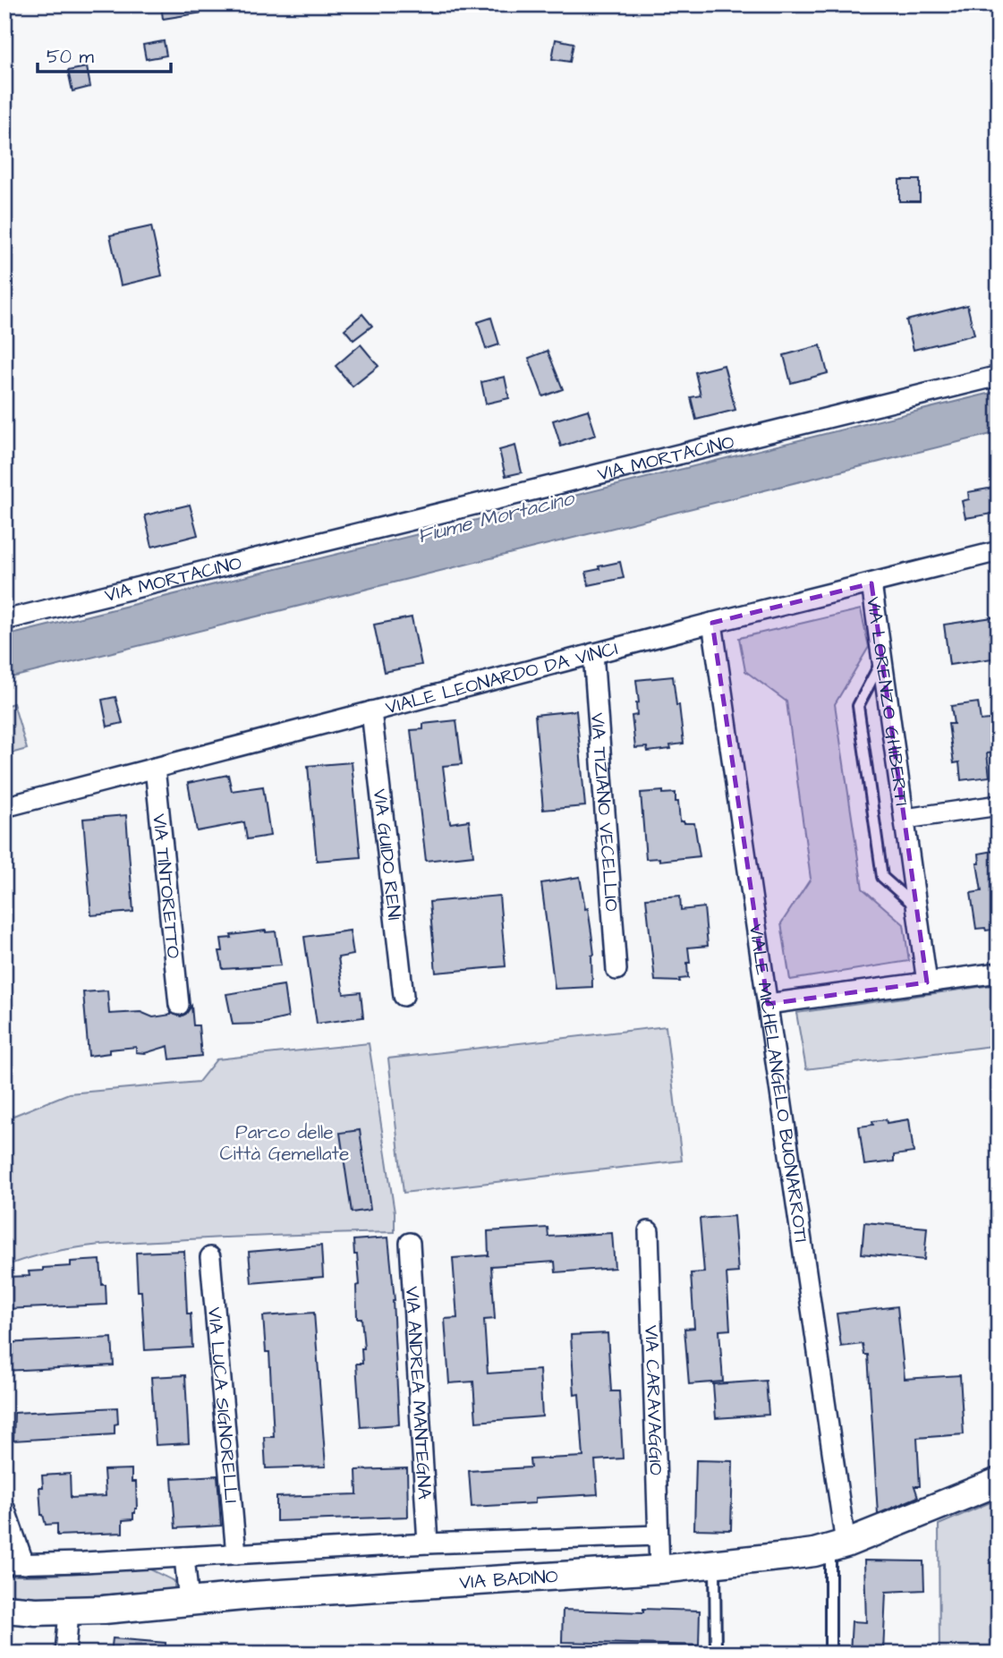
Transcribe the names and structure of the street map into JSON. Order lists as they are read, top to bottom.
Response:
{
  "streets": {
    "street": [
      "VIA MORTACINO",
      "VIALE LEONARDO DA VINCI",
      "VIA LORENZO GHIBERTI",
      "VIA TIZIANO VECELLIO",
      "VIA GUIDO RENI",
      "VIA TINTORETTO",
      "VIALE MICHELANGELO BUONARROTI",
      "VIA ANDREA MANTEGNA",
      "VIA CARAVAGGIO",
      "VIA LUCA SIGNORELLI",
      "VIA BADINO"
    ]
  },
  "crossings": [
    ["VIALE LEONARDO DA VINCI", "VIA LORENZO GHIBERTI"],
    ["VIALE LEONARDO DA VINCI", "VIA TIZIANO VECELLIO"],
    ["VIALE LEONARDO DA VINCI", "VIA GUIDO RENI"],
    ["VIALE LEONARDO DA VINCI", "VIA TINTORETTO"],
    ["VIALE LEONARDO DA VINCI", "VIALE MICHELANGELO BUONARROTI"],
    ["VIALE MICHELANGELO BUONARROTI", "VIA BADINO"],
    ["VIA ANDREA MANTEGNA", "VIA BADINO"],
    ["VIA CARAVAGGIO", "VIA BADINO"],
    ["VIA LUCA SIGNORELLI", "VIA BADINO"]
  ],
  "water": ["Fiume Mortacino"],
  "parks": ["Parco delle Città Gemellate"],
  "scale_bar": "50 m"
}
